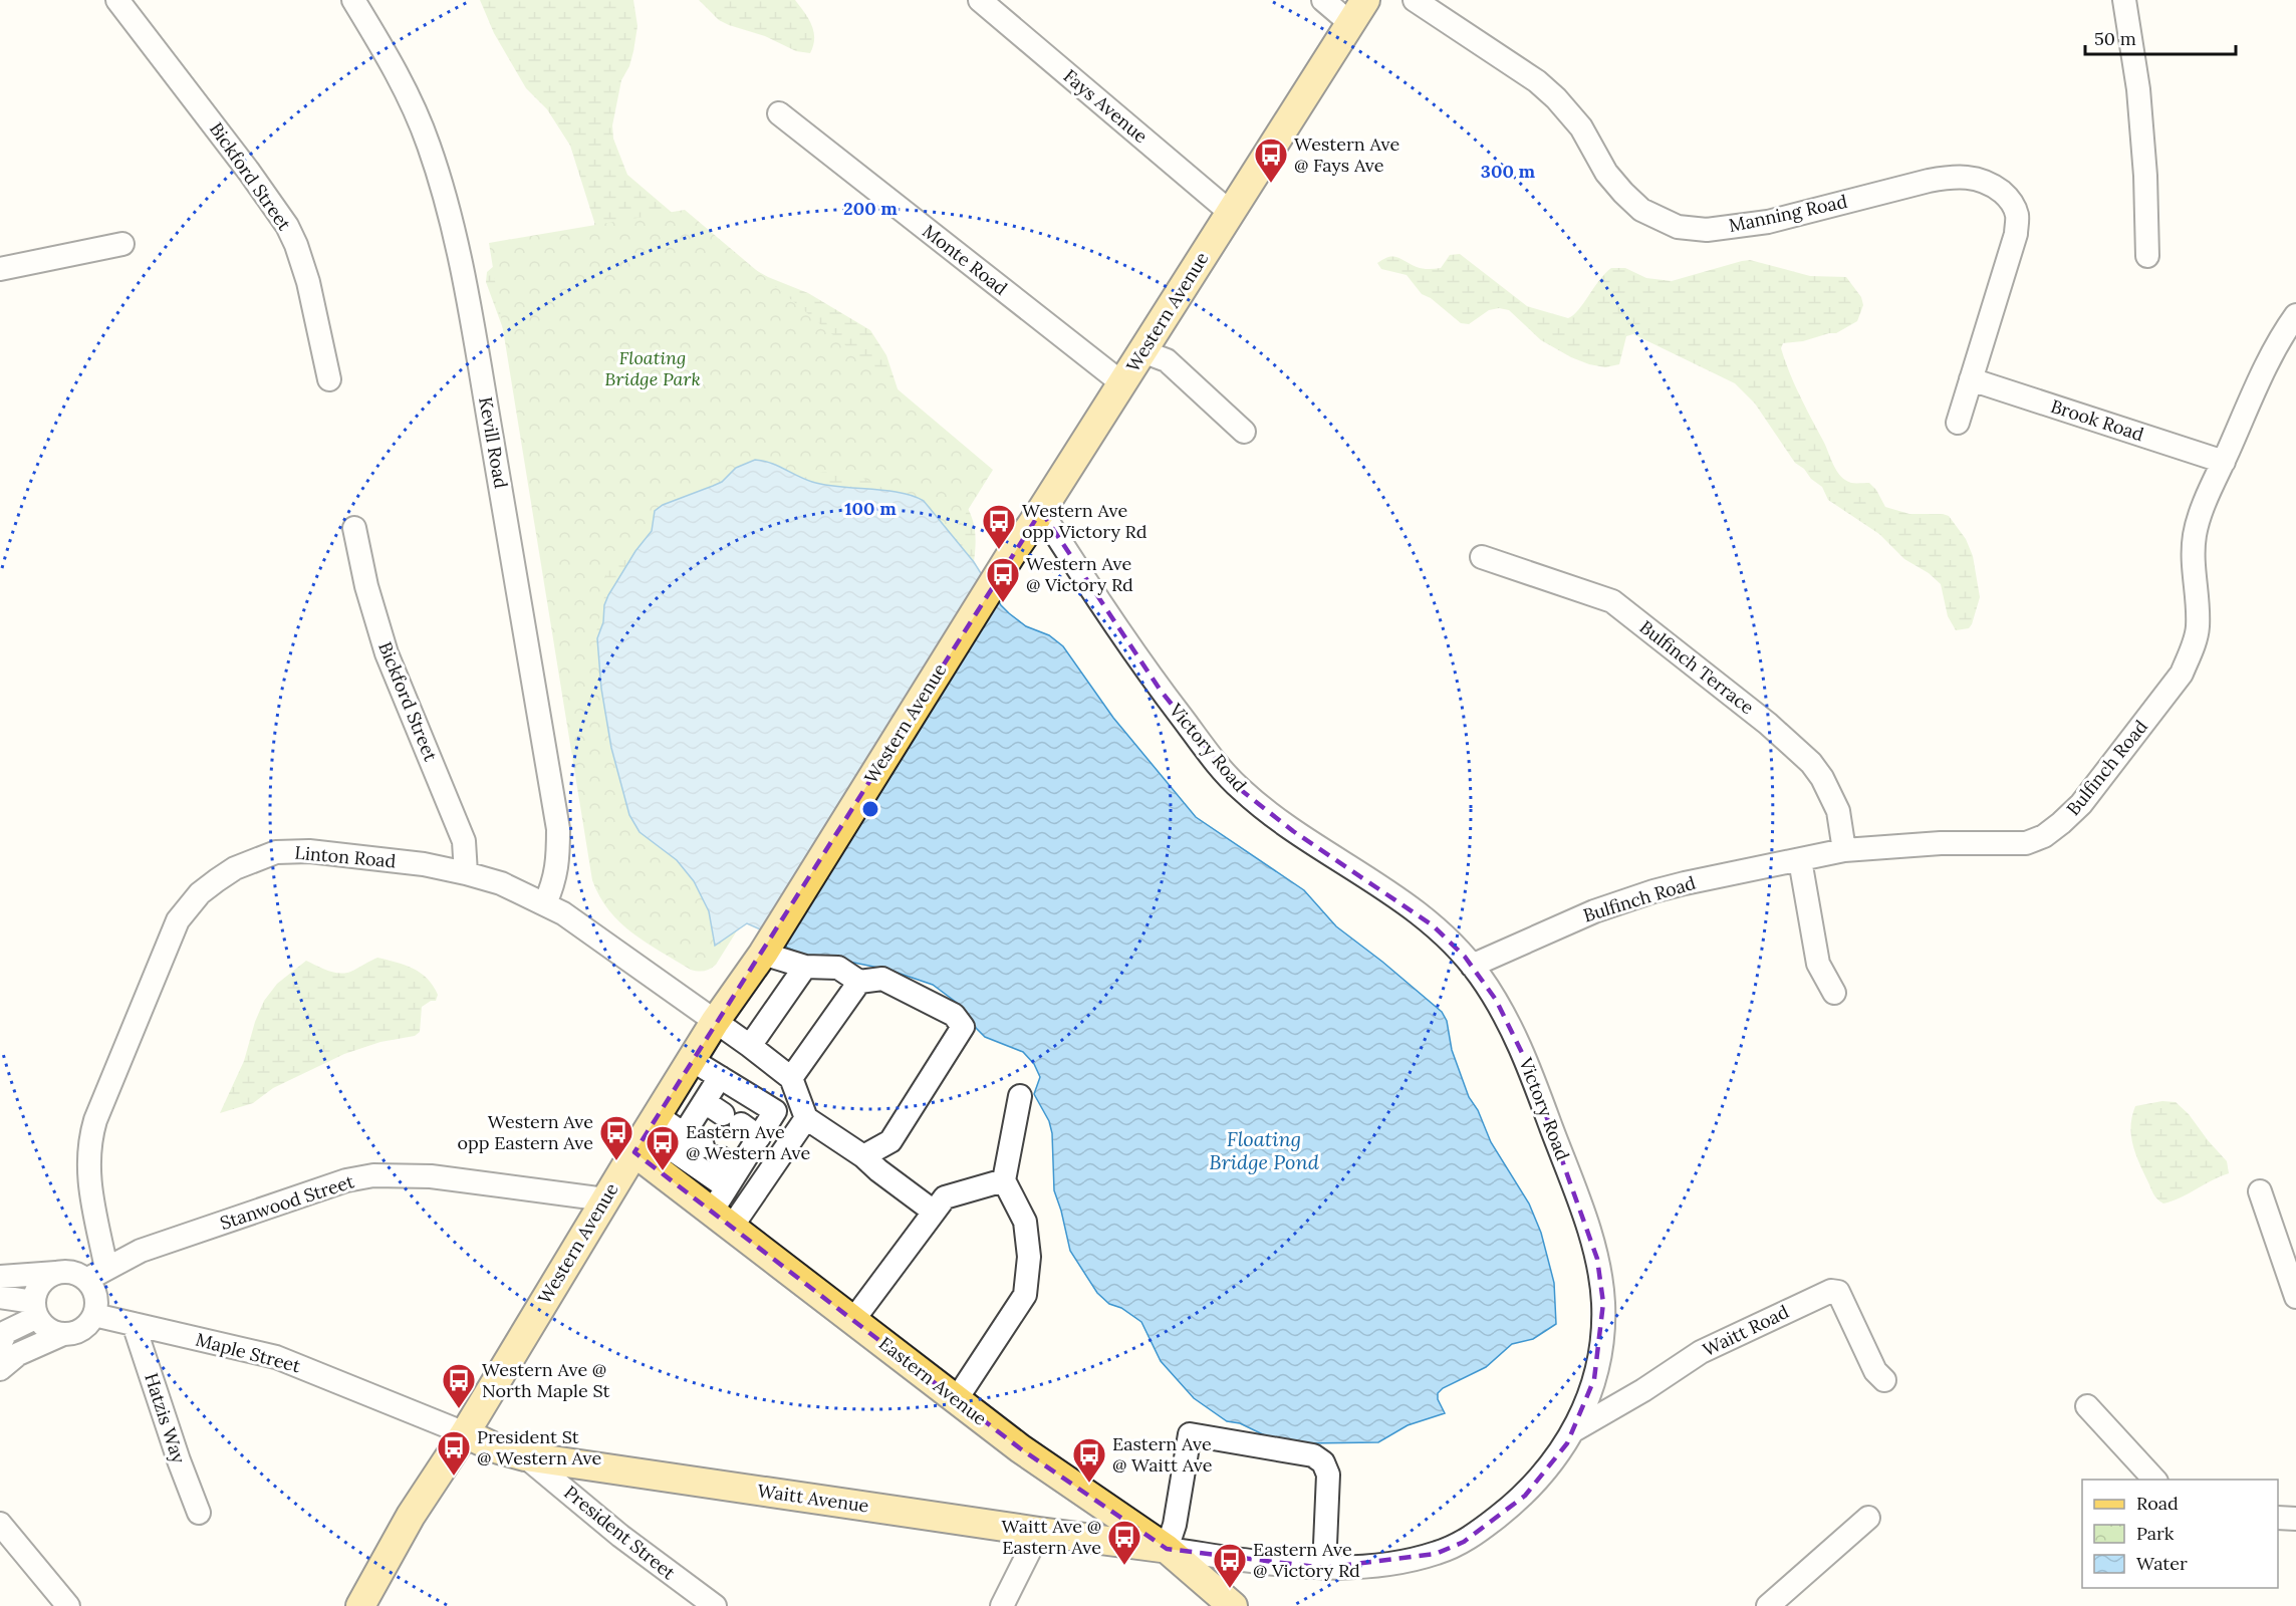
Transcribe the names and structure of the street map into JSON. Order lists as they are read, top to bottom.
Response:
{
  "streets": {
    "main road": ["Western Avenue", "Eastern Avenue", "Waitt Avenue"],
    "street": [
      "Fays Avenue",
      "Bickford Street",
      "Manning Road",
      "Monte Road",
      "Brook Road",
      "Kevill Road",
      "Bulfinch Terrace",
      "Victory Road",
      "Bulfinch Road",
      "Linton Road",
      "Stanwood Street",
      "Waitt Road",
      "Maple Street",
      "Hatzis Way",
      "President Street"
    ]
  },
  "crossings": [
    ["Fays Avenue", "Western Avenue"],
    ["Bickford Street", "Linton Road"],
    ["Manning Road", "Brook Road"],
    ["Monte Road", "Western Avenue"],
    ["Western Avenue", "Victory Road"],
    ["Western Avenue", "Linton Road"],
    ["Western Avenue", "Stanwood Street"],
    ["Western Avenue", "Maple Street"],
    ["Western Avenue", "Eastern Avenue"],
    ["Western Avenue", "Waitt Avenue"],
    ["Brook Road", "Bulfinch Road"],
    ["Kevill Road", "Linton Road"],
    ["Bulfinch Terrace", "Bulfinch Road"],
    ["Victory Road", "Bulfinch Road"],
    ["Victory Road", "Waitt Road"],
    ["Victory Road", "Eastern Avenue"],
    ["Victory Road", "Waitt Avenue"],
    ["Linton Road", "Stanwood Street"],
    ["Stanwood Street", "Maple Street"],
    ["Maple Street", "Hatzis Way"],
    ["Maple Street", "Waitt Avenue"],
    ["Eastern Avenue", "Waitt Avenue"],
    ["Waitt Avenue", "President Street"]
  ],
  "water": ["Floating Bridge Pond"],
  "parks": ["Floating Bridge Park"],
  "places": {
    "bus stop": [
      "Western Ave @ Fays Ave",
      "Western Ave opp Victory Rd",
      "Western Ave @ Victory Rd",
      "Western Ave opp Eastern Ave",
      "Eastern Ave @ Western Ave",
      "Western Ave @ North Maple St",
      "President St @ Western Ave",
      "Eastern Ave @ Waitt Ave",
      "Waitt Ave @ Eastern Ave",
      "Eastern Ave @ Victory Rd"
    ]
  },
  "legend": ["Road", "Park", "Water"],
  "scale_bar": "50 m",
  "rings": ["300 m", "200 m", "100 m"]
}
